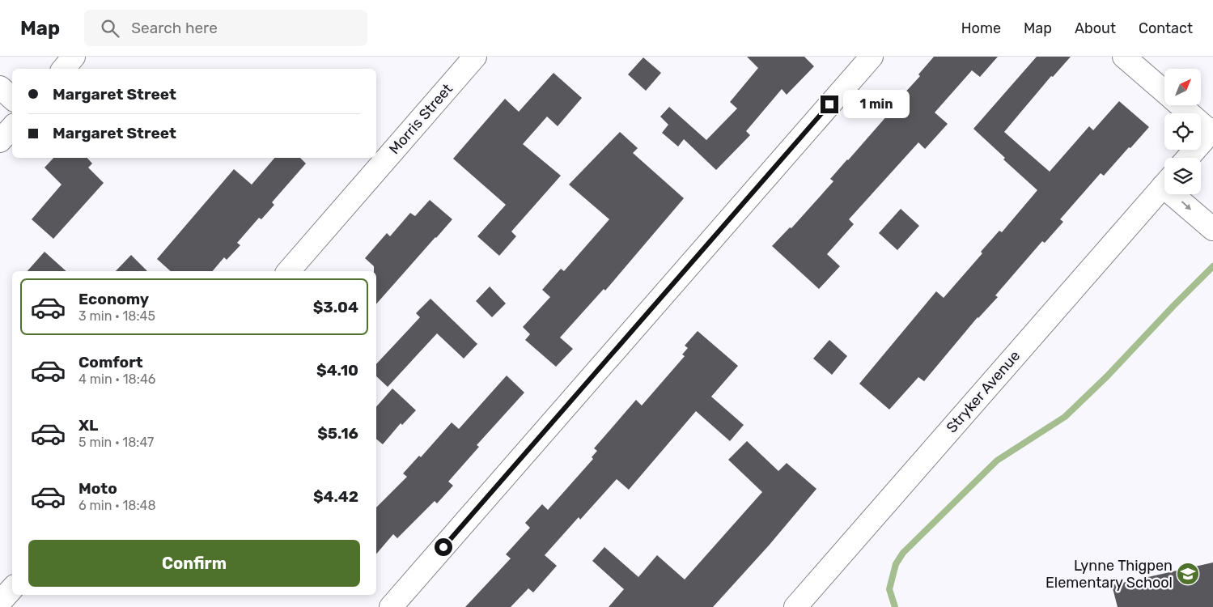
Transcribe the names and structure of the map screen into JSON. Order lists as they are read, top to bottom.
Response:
{
  "streets": {
    "street": ["Morris Street", "Stryker Avenue"]
  },
  "places": {
    "school or university": ["Lynne Thigpen Elementary School"]
  },
  "north": "top right",
  "page": {
    "header": "Map",
    "search": "Search here",
    "nav": [
      "Home",
      "Map",
      "About",
      "Contact"
    ],
    "banner": ["Margaret Street", "Margaret Street"],
    "bubble": "1 min",
    "list": [
      {
        "name": "Economy",
        "note": "3 min · 18:45",
        "value": "$3.04"
      },
      {
        "name": "Comfort",
        "note": "4 min · 18:46",
        "value": "$4.10"
      },
      {
        "name": "XL",
        "note": "5 min · 18:47",
        "value": "$5.16"
      },
      {
        "name": "Moto",
        "note": "6 min · 18:48",
        "value": "$4.42"
      }
    ],
    "buttons": "Confirm"
  }
}
